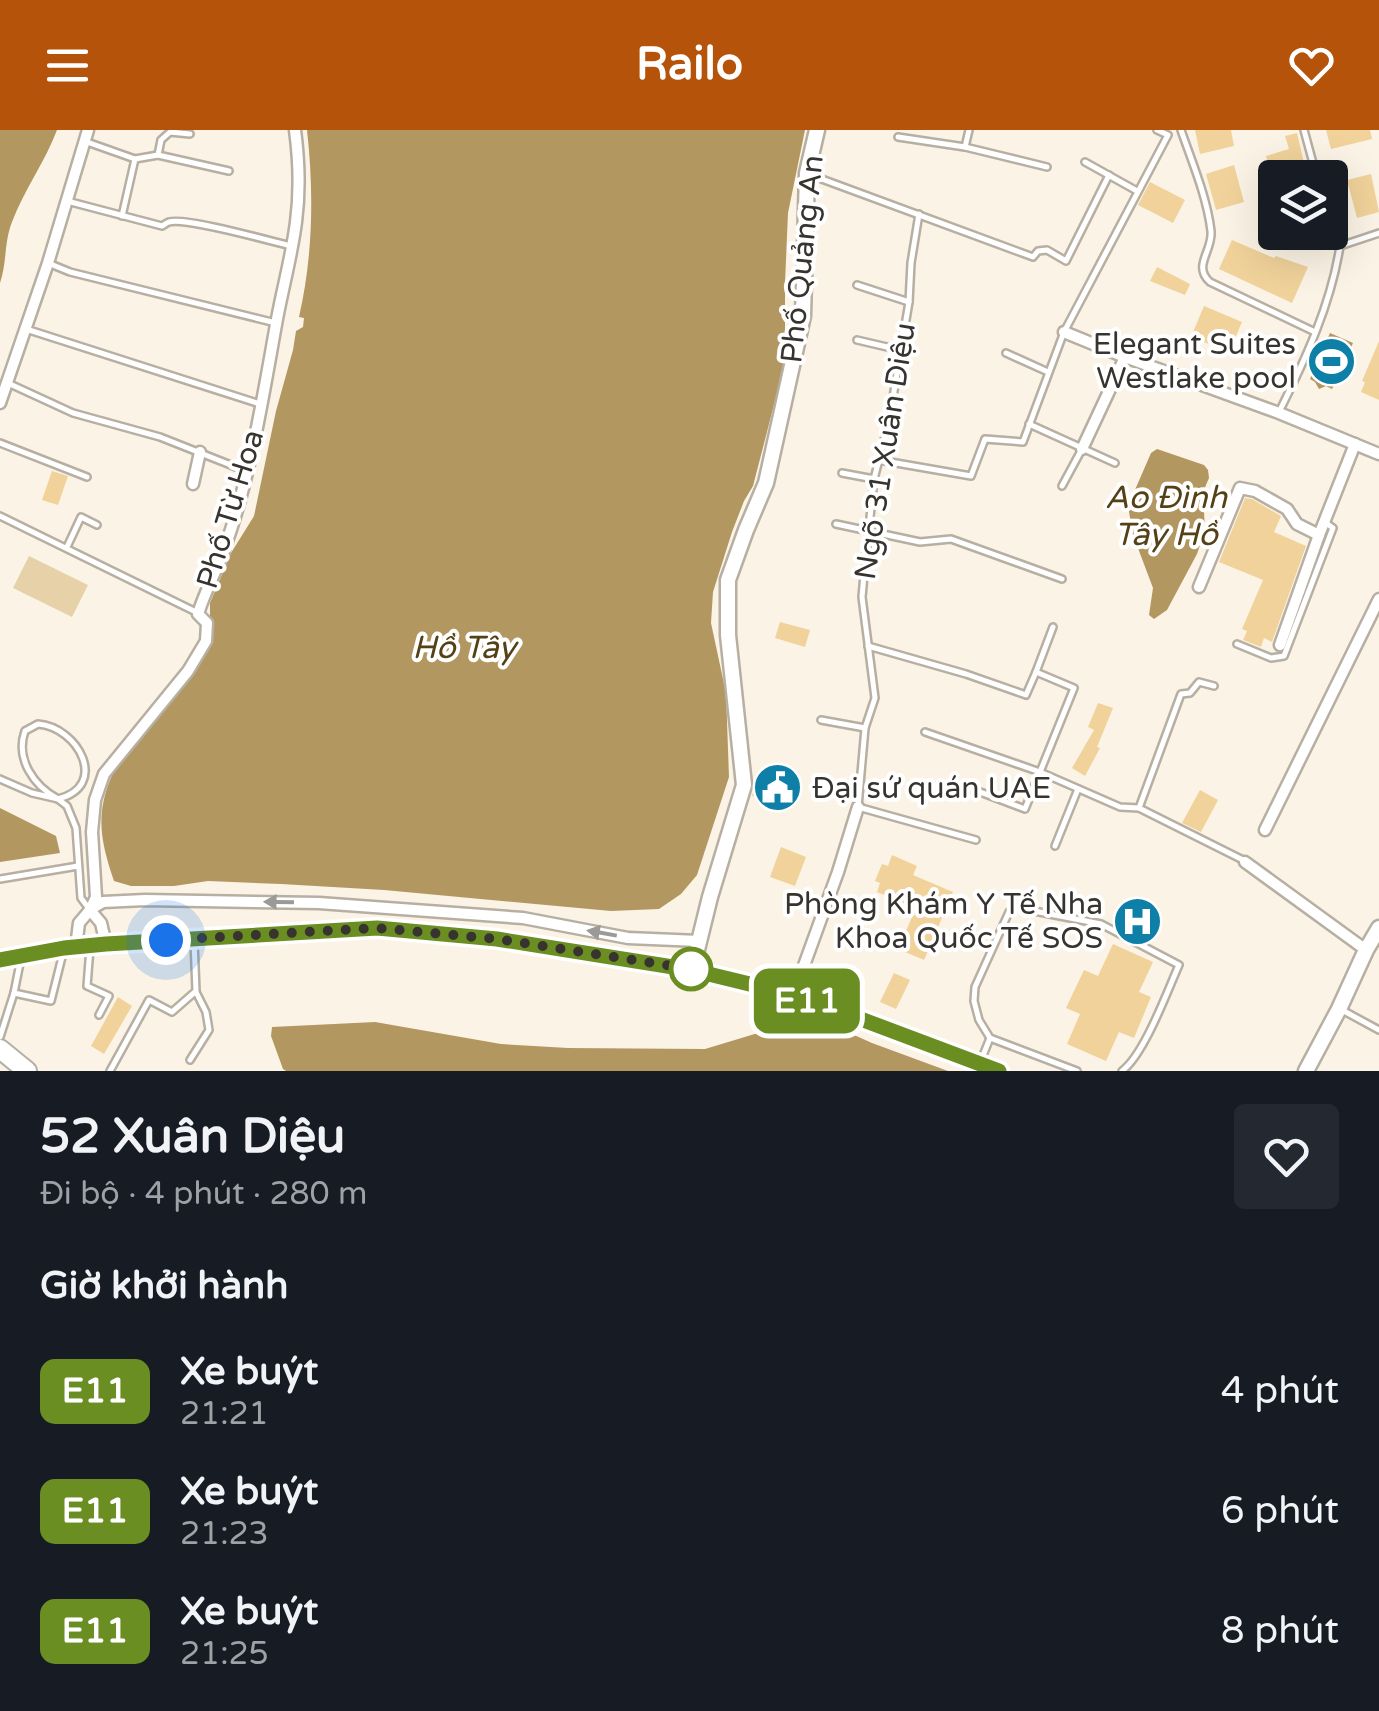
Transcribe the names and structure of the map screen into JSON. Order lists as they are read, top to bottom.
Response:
{
  "streets": {
    "street": ["Phố Quảng An", "Phố Từ Hoa"],
    "lane": ["Ngõ 31 Xuân Diệu"]
  },
  "water": ["Ao Đình Tây Hồ", "Hồ Tây"],
  "places": {
    "sports": ["Elegant Suites Westlake pool"],
    "public building": ["Đại sứ quán UAE"],
    "hospital": ["Phòng Khám Y Tế Nha Khoa Quốc Tế SOS"]
  },
  "lines": ["bus line E11"],
  "page": {
    "header": "Railo",
    "on_map": "E11",
    "heading": [
      ["52 Xuân Diệu", "Đi bộ · 4 phút · 280 m"],
      "Giờ khởi hành"
    ],
    "list": [
      {
        "mark": "E11",
        "name": "Xe buýt",
        "note": "21:21",
        "value": "4 phút"
      },
      {
        "mark": "E11",
        "name": "Xe buýt",
        "note": "21:23",
        "value": "6 phút"
      },
      {
        "mark": "E11",
        "name": "Xe buýt",
        "note": "21:25",
        "value": "8 phút"
      }
    ]
  }
}
